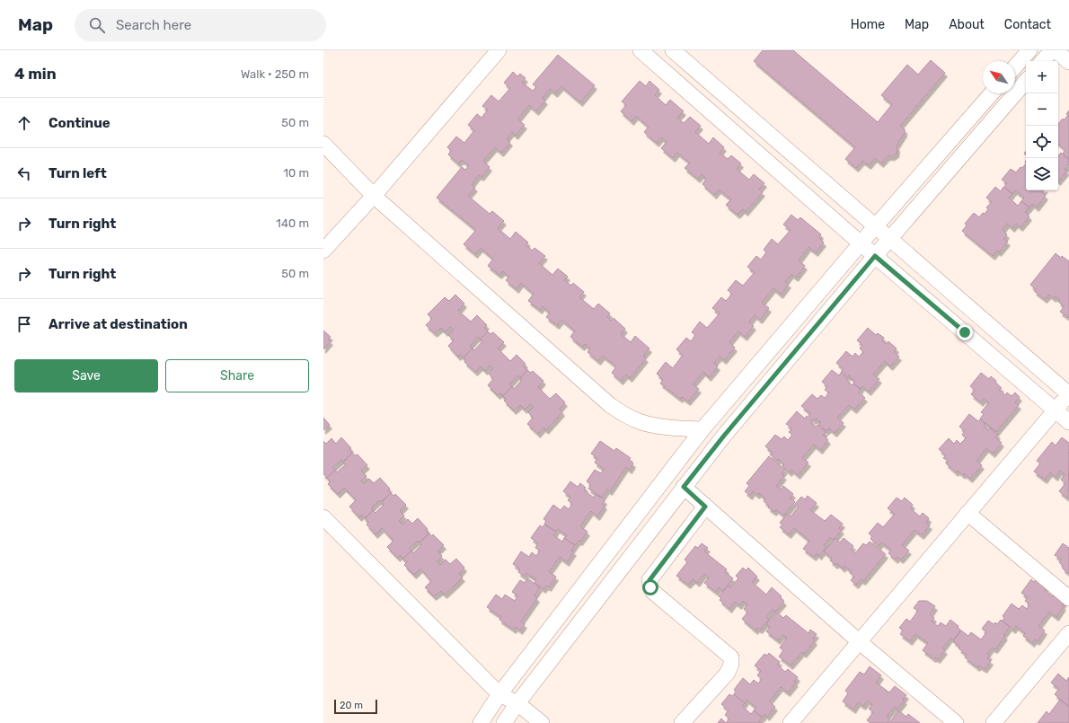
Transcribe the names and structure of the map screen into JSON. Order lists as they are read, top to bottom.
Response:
{
  "scale_bar": "20 m",
  "north": "top left",
  "page": {
    "header": "Map",
    "search": "Search here",
    "nav": [
      "Home",
      "Map",
      "About",
      "Contact"
    ],
    "heading": ["4 min", "Walk · 250 m"],
    "map_buttons": ["+", "−"],
    "list": [
      ["Continue", "50 m"],
      ["Turn left", "10 m"],
      ["Turn right", "140 m"],
      ["Turn right", "50 m"],
      "Arrive at destination"
    ],
    "buttons": ["Save", "Share"],
    "scale": "20 m"
  }
}
